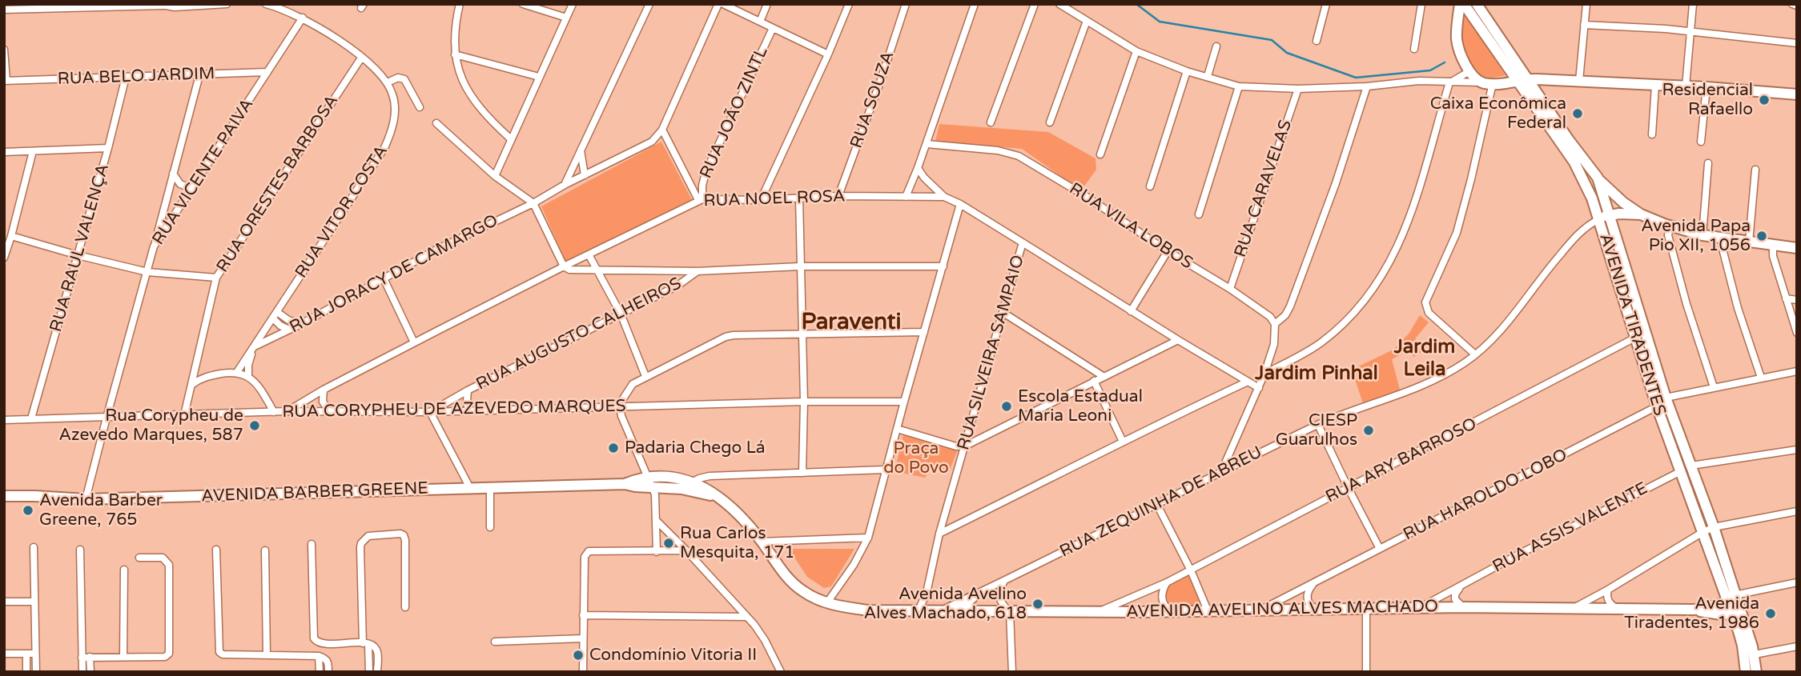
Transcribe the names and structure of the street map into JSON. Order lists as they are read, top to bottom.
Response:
{
  "streets": {
    "street": [
      "RUA BELO JARDIM",
      "RUA SOUZA",
      "RUA JOÃO ZINTL",
      "RUA VICENTE PAIVA",
      "RUA ORESTES BARBOSA",
      "RUA CARAVELAS",
      "RUA NOEL ROSA",
      "RUA VITOR COSTA",
      "RUA VILA LOBOS",
      "RUA RAUL VALENÇA",
      "RUA JORACY DE CAMARGO",
      "AVENIDA TIRADENTES",
      "RUA AUGUSTO CALHEIROS",
      "RUA SILVEIRA SAMPAIO",
      "RUA CORYPHEU DE AZEVEDO MARQUES",
      "RUA ARY BARROSO",
      "AVENIDA BARBER GREENE",
      "RUA HAROLDO LOBO",
      "RUA ZEQUINHA DE ABREU",
      "RUA ASSIS VALENTE",
      "AVENIDA AVELINO ALVES MACHADO"
    ]
  },
  "crossings": [
    ["RUA BELO JARDIM", "RUA VICENTE PAIVA"],
    ["RUA BELO JARDIM", "RUA RAUL VALENÇA"],
    ["RUA SOUZA", "RUA NOEL ROSA"],
    ["RUA JOÃO ZINTL", "RUA NOEL ROSA"],
    ["RUA VICENTE PAIVA", "RUA VITOR COSTA"],
    ["RUA VICENTE PAIVA", "RUA CORYPHEU DE AZEVEDO MARQUES"],
    ["RUA VICENTE PAIVA", "AVENIDA BARBER GREENE"],
    ["RUA ORESTES BARBOSA", "RUA VITOR COSTA"],
    ["RUA ORESTES BARBOSA", "RUA CORYPHEU DE AZEVEDO MARQUES"],
    ["RUA CARAVELAS", "RUA VILA LOBOS"],
    ["RUA NOEL ROSA", "RUA SILVEIRA SAMPAIO"],
    ["RUA NOEL ROSA", "RUA CORYPHEU DE AZEVEDO MARQUES"],
    ["RUA VITOR COSTA", "RUA JORACY DE CAMARGO"],
    ["RUA RAUL VALENÇA", "RUA CORYPHEU DE AZEVEDO MARQUES"],
    ["AVENIDA TIRADENTES", "RUA ARY BARROSO"],
    ["AVENIDA TIRADENTES", "RUA HAROLDO LOBO"],
    ["AVENIDA TIRADENTES", "RUA ZEQUINHA DE ABREU"],
    ["AVENIDA TIRADENTES", "RUA ASSIS VALENTE"],
    ["AVENIDA TIRADENTES", "AVENIDA AVELINO ALVES MACHADO"],
    ["RUA AUGUSTO CALHEIROS", "RUA CORYPHEU DE AZEVEDO MARQUES"],
    ["RUA SILVEIRA SAMPAIO", "AVENIDA AVELINO ALVES MACHADO"],
    ["RUA ARY BARROSO", "AVENIDA AVELINO ALVES MACHADO"],
    ["AVENIDA BARBER GREENE", "AVENIDA AVELINO ALVES MACHADO"],
    ["RUA HAROLDO LOBO", "AVENIDA AVELINO ALVES MACHADO"],
    ["RUA ASSIS VALENTE", "AVENIDA AVELINO ALVES MACHADO"]
  ],
  "districts": ["Paraventi", "Jardim Leila", "Jardim Pinhal"],
  "parks": ["Praça do Povo"],
  "places": [
    "Residencial Rafaello",
    "Caixa Econômica Federal",
    "Avenida Papa Pio XII, 1056",
    "Escola Estadual Maria Leoni",
    "Rua Corypheu de Azevedo Marques, 587",
    "CIESP Guarulhos",
    "Padaria Chego Lá",
    "Avenida Barber Greene, 765",
    "Rua Carlos Mesquita, 171",
    "Avenida Avelino Alves Machado, 618",
    "Avenida Tiradentes, 1986",
    "Condomínio Vitoria II"
  ]
}
